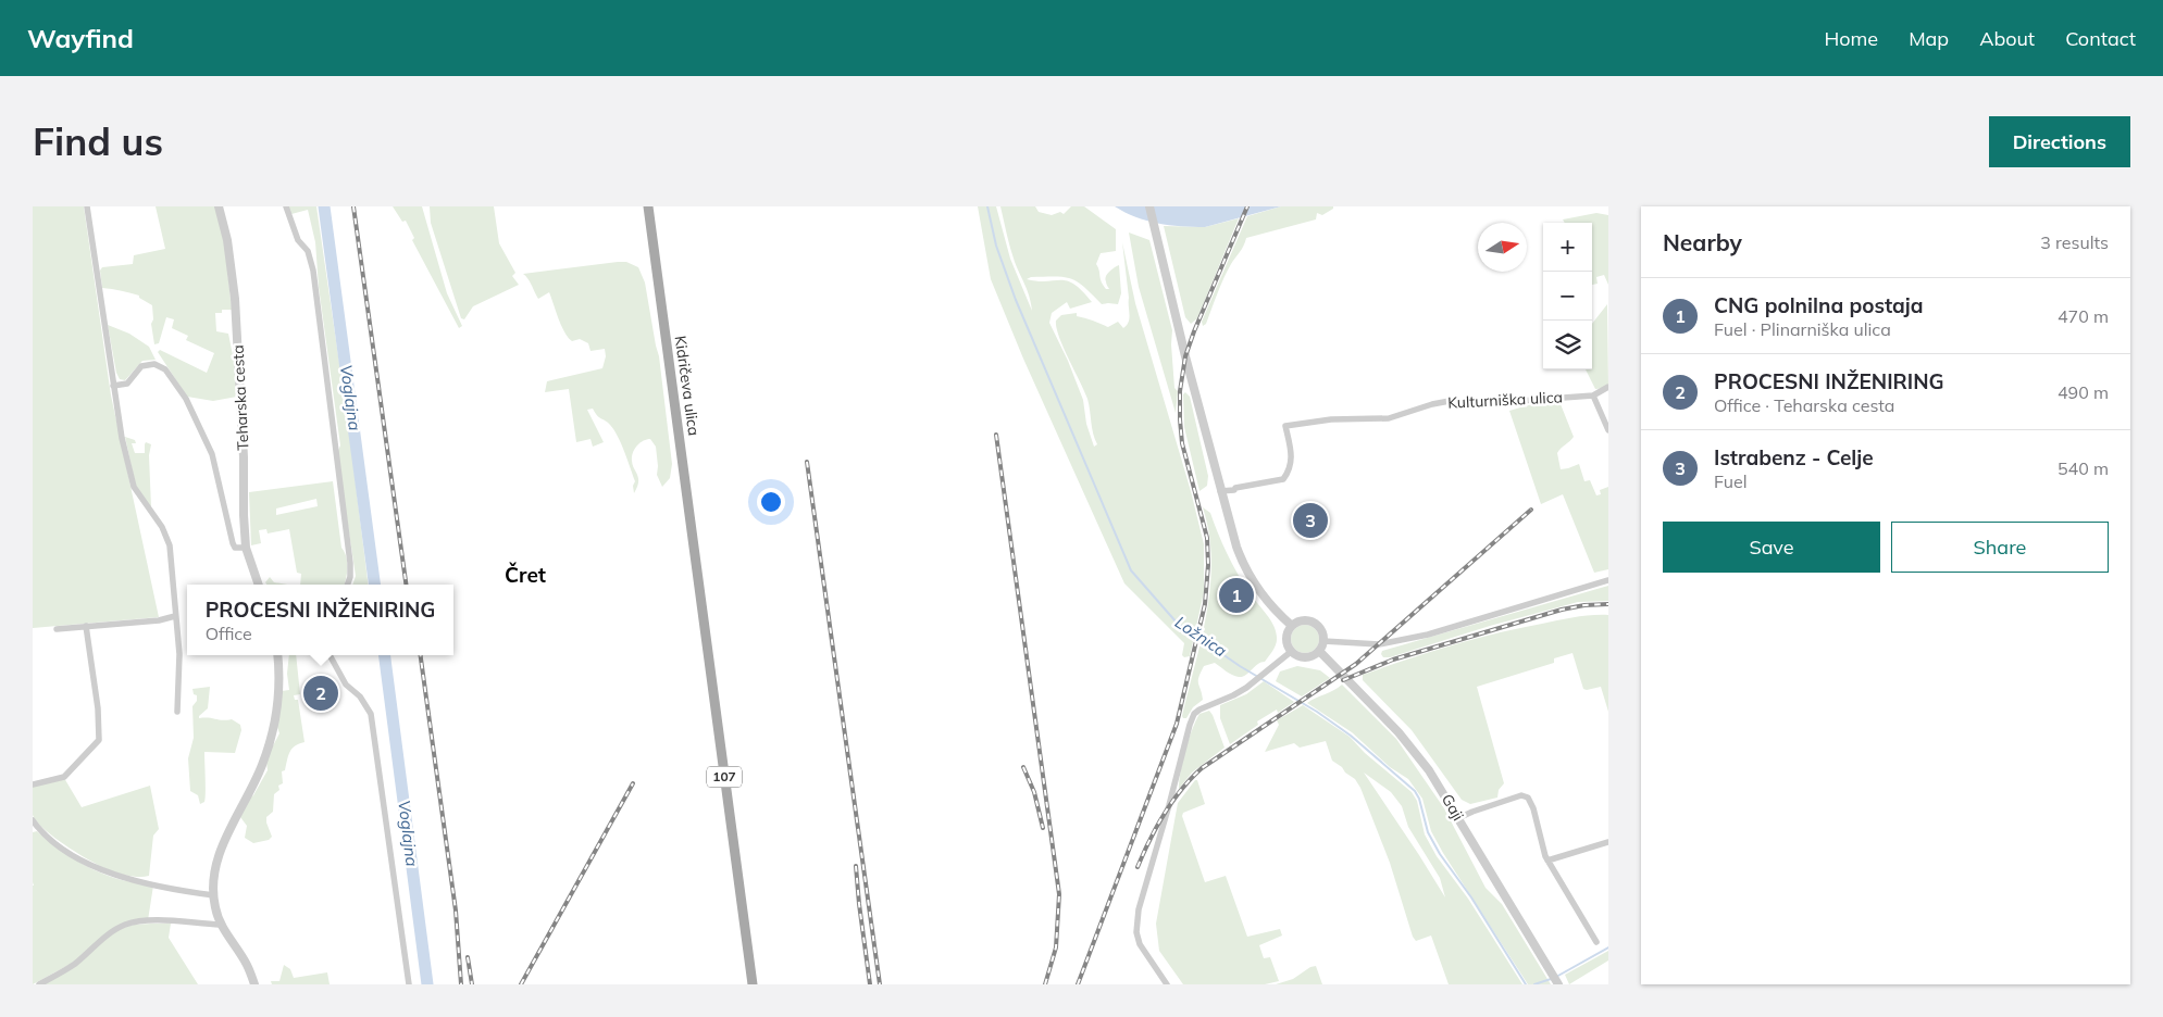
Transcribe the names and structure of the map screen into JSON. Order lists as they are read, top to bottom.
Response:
{
  "streets": {
    "main road": ["Kidričeva ulica", "107"],
    "street": ["Teharska cesta", "Kulturniška ulica", "Gaji"]
  },
  "districts": ["Čret"],
  "water": ["Voglajna", "Ložnica"],
  "north": "right",
  "page": {
    "header": "Wayfind",
    "nav": [
      "Home",
      "Map",
      "About",
      "Contact"
    ],
    "buttons": [
      "Directions",
      ["Save", "Share"]
    ],
    "title": "Find us",
    "heading": ["Nearby", "3 results"],
    "map_buttons": ["+", "−"],
    "list": [
      {
        "mark": "1",
        "name": "CNG polnilna postaja",
        "note": "Fuel · Plinarniška ulica",
        "value": "470 m"
      },
      {
        "mark": "2",
        "name": "PROCESNI INŽENIRING",
        "note": "Office · Teharska cesta",
        "value": "490 m"
      },
      {
        "mark": "3",
        "name": "Istrabenz - Celje",
        "note": "Fuel",
        "value": "540 m"
      }
    ],
    "pins": ["3", "1", "2"],
    "popup": ["PROCESNI INŽENIRING", "Office"]
  }
}
